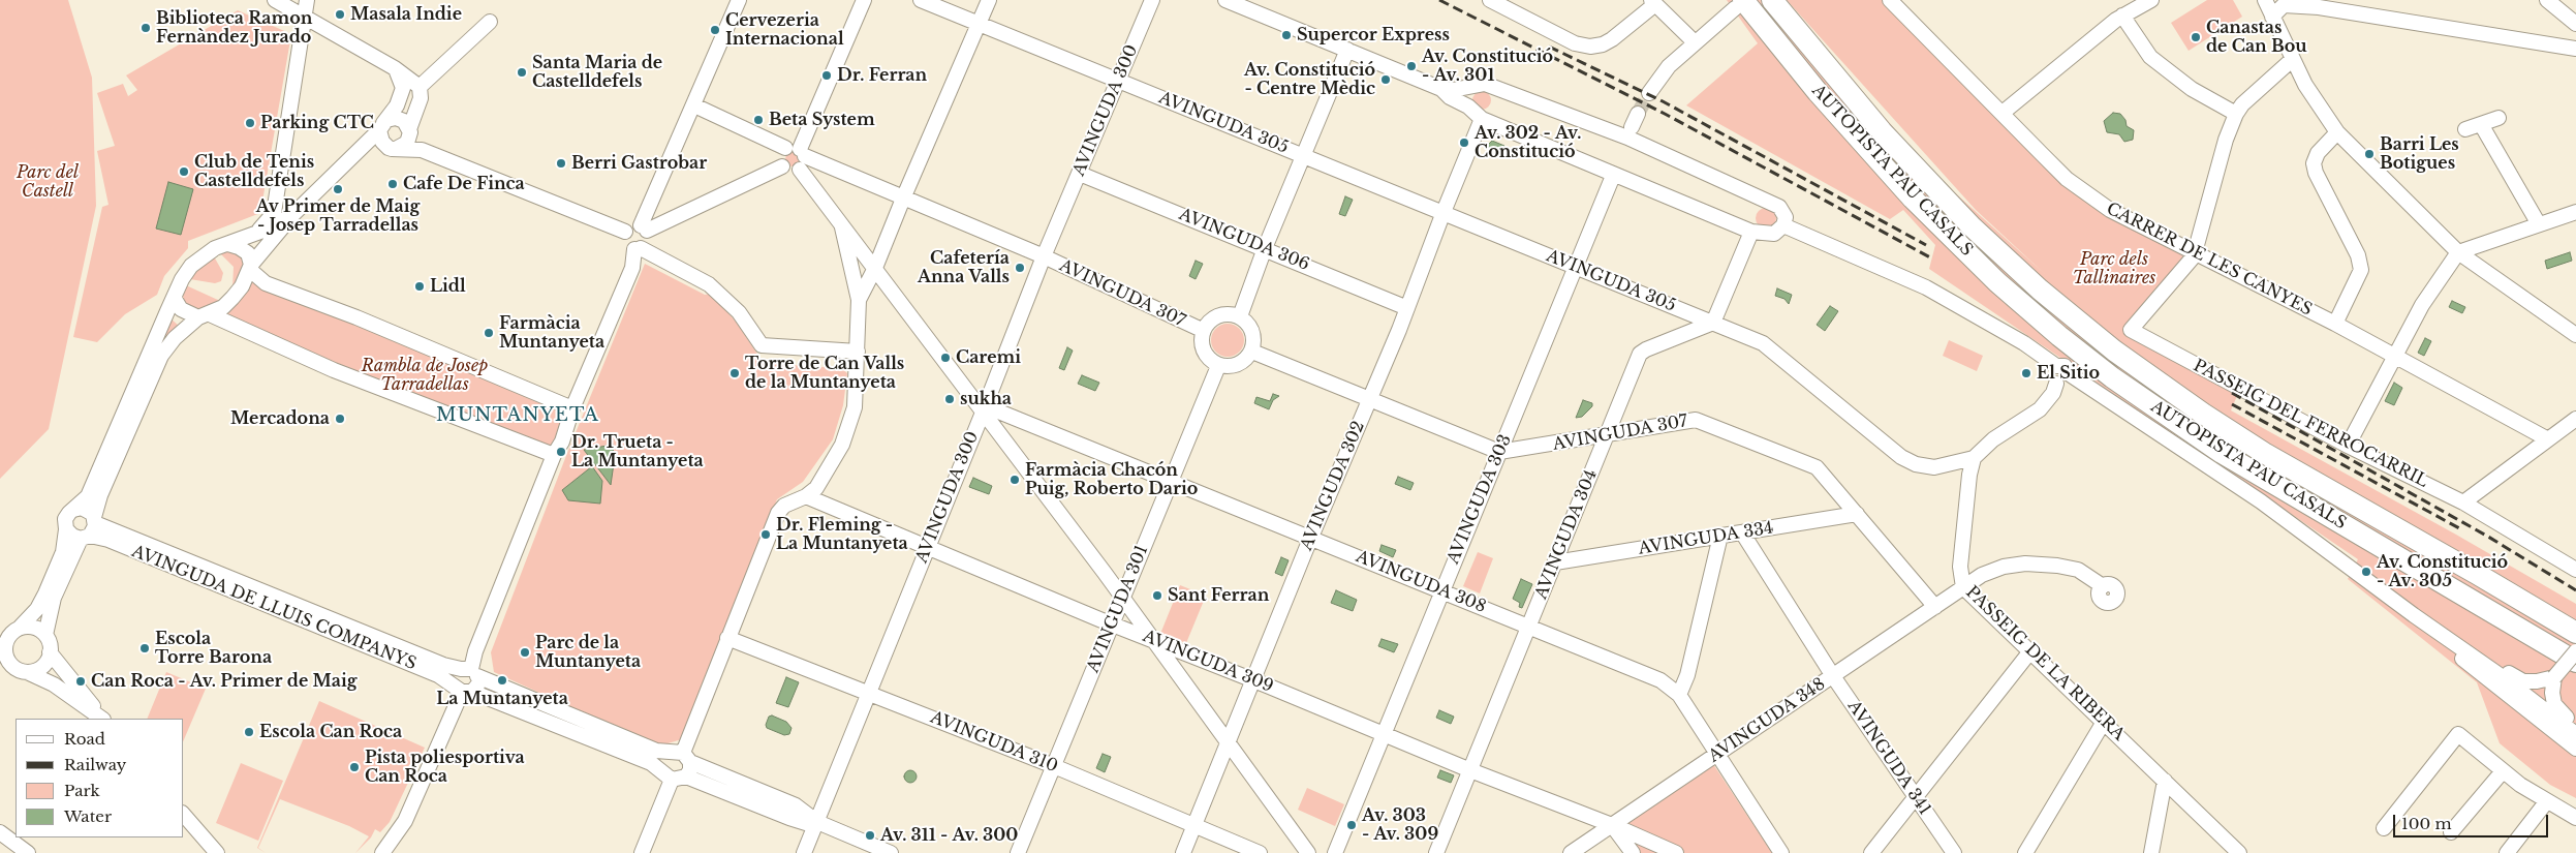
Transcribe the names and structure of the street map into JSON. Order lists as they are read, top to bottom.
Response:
{
  "streets": {
    "highway": ["AUTOPISTA PAU CASALS"],
    "street": [
      "AVINGUDA 300",
      "AVINGUDA 305",
      "AVINGUDA 306",
      "CARRER DE LES CANYES",
      "AVINGUDA 307",
      "PASSEIG DEL FERROCARRIL",
      "AVINGUDA 302",
      "AVINGUDA 303",
      "AVINGUDA 304",
      "AVINGUDA 334",
      "AVINGUDA 308",
      "AVINGUDA DE LLUIS COMPANYS",
      "AVINGUDA 301",
      "AVINGUDA 309",
      "PASSEIG DE LA RIBERA",
      "AVINGUDA 348",
      "AVINGUDA 310",
      "AVINGUDA 341"
    ]
  },
  "crossings": [
    ["AVINGUDA 300", "AVINGUDA 305"],
    ["AVINGUDA 300", "AVINGUDA 306"],
    ["AVINGUDA 300", "AVINGUDA 307"],
    ["AVINGUDA 300", "AVINGUDA 308"],
    ["AVINGUDA 300", "AVINGUDA DE LLUIS COMPANYS"],
    ["AVINGUDA 300", "AVINGUDA 309"],
    ["AVINGUDA 300", "AVINGUDA 310"],
    ["AVINGUDA 305", "AVINGUDA 302"],
    ["AVINGUDA 305", "AVINGUDA 303"],
    ["AVINGUDA 305", "AVINGUDA 304"],
    ["AVINGUDA 305", "PASSEIG DE LA RIBERA"],
    ["AVINGUDA 306", "AVINGUDA 302"],
    ["CARRER DE LES CANYES", "PASSEIG DEL FERROCARRIL"],
    ["AVINGUDA 307", "AVINGUDA 303"],
    ["AVINGUDA 307", "AVINGUDA 304"],
    ["AVINGUDA 307", "AVINGUDA 334"],
    ["AVINGUDA 307", "AVINGUDA 301"],
    ["AVINGUDA 307", "AVINGUDA 348"],
    ["AVINGUDA 302", "AVINGUDA 308"],
    ["AVINGUDA 302", "AVINGUDA 309"],
    ["AVINGUDA 302", "AVINGUDA 310"],
    ["AVINGUDA 303", "AVINGUDA 308"],
    ["AVINGUDA 303", "AVINGUDA 309"],
    ["AVINGUDA 304", "AVINGUDA 334"],
    ["AVINGUDA 304", "AVINGUDA 308"],
    ["AVINGUDA 304", "AVINGUDA 309"],
    ["AVINGUDA 334", "AVINGUDA 341"],
    ["AVINGUDA 308", "AVINGUDA 301"],
    ["AVINGUDA 308", "AVINGUDA 348"],
    ["AVINGUDA 301", "AVINGUDA 309"],
    ["AVINGUDA 301", "AVINGUDA 310"],
    ["AVINGUDA 309", "AVINGUDA 348"],
    ["PASSEIG DE LA RIBERA", "AVINGUDA 348"],
    ["AVINGUDA 348", "AVINGUDA 341"]
  ],
  "districts": ["MUNTANYETA"],
  "parks": ["Parc del Castell", "Parc dels Tallinaires", "Rambla de Josep Tarradellas"],
  "places": [
    "Masala Indie",
    "Biblioteca Ramon Fernàndez Jurado",
    "Cervezeria Internacional",
    "Supercor Express",
    "Canastas de Can Bou",
    "Av. Constitució - Av. 301",
    "Santa Maria de Castelldefels",
    "Dr. Ferran",
    "Av. Constitució - Centre Mèdic",
    "Beta System",
    "Parking CTC",
    "Av. 302 - Av. Constitució",
    "Barri Les Botigues",
    "Berri Gastrobar",
    "Club de Tenis Castelldefels",
    "Cafe De Finca",
    "Av Primer de Maig - Josep Tarradellas",
    "Cafetería Anna Valls",
    "Lidl",
    "Farmàcia Muntanyeta",
    "Caremi",
    "Torre de Can Valls de la Muntanyeta",
    "El Sitio",
    "sukha",
    "Mercadona",
    "Dr. Trueta - La Muntanyeta",
    "Farmàcia Chacón Puig, Roberto Dario",
    "Dr. Fleming - La Muntanyeta",
    "Av. Constitució - Av. 305",
    "Sant Ferran",
    "Escola Torre Barona",
    "Parc de la Muntanyeta",
    "La Muntanyeta",
    "Can Roca - Av. Primer de Maig",
    "Escola Can Roca",
    "Pista poliesportiva Can Roca",
    "Av. 303 - Av. 309",
    "Av. 311 - Av. 300"
  ],
  "legend": [
    "Road",
    "Railway",
    "Park",
    "Water"
  ],
  "scale_bar": "100 m"
}
